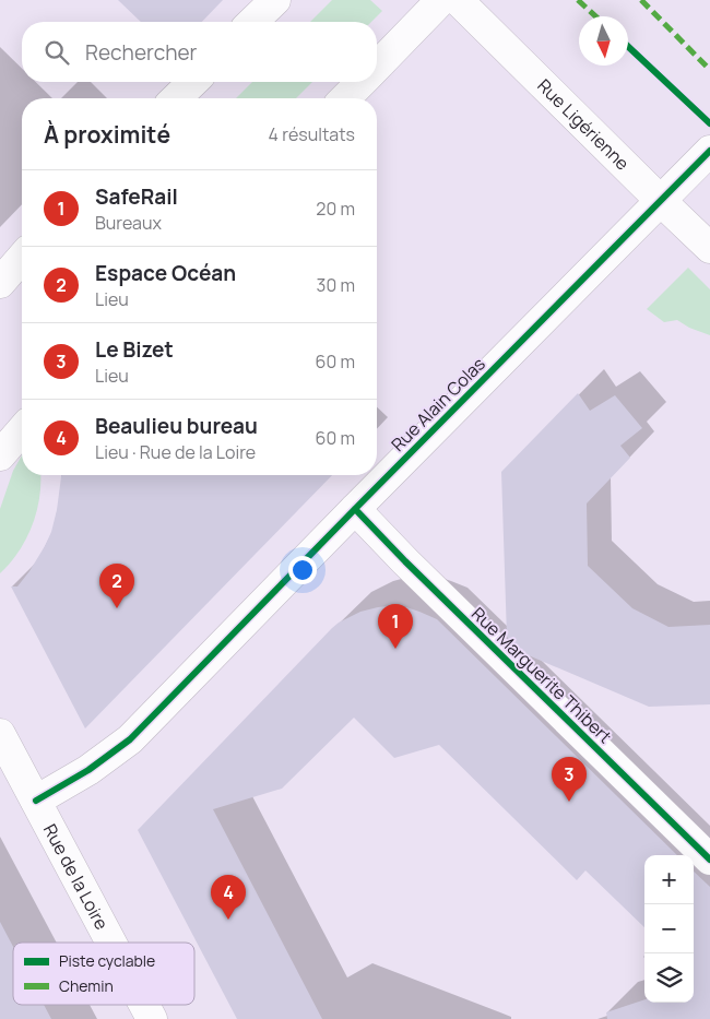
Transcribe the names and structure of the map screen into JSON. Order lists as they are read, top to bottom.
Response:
{
  "streets": {
    "street": [
      "Rue Ligérienne",
      "Rue Alain Colas",
      "Rue Marguerite Thibert",
      "Rue de la Loire"
    ]
  },
  "crossings": [
    ["Rue Ligérienne", "Rue Alain Colas"],
    ["Rue Alain Colas", "Rue Marguerite Thibert"],
    ["Rue Alain Colas", "Rue de la Loire"]
  ],
  "legend": ["Piste cyclable", "Chemin"],
  "north": "bottom",
  "page": {
    "search": "Rechercher",
    "heading": ["À proximité", "4 résultats"],
    "list": [
      {
        "mark": "1",
        "name": "SafeRail",
        "note": "Bureaux",
        "value": "20 m"
      },
      {
        "mark": "2",
        "name": "Espace Océan",
        "note": "Lieu",
        "value": "30 m"
      },
      {
        "mark": "3",
        "name": "Le Bizet",
        "note": "Lieu",
        "value": "60 m"
      },
      {
        "mark": "4",
        "name": "Beaulieu bureau",
        "note": "Lieu · Rue de la Loire",
        "value": "60 m"
      }
    ],
    "pins": [
      "2",
      "1",
      "3",
      "4"
    ],
    "map_buttons": ["+", "−"]
  }
}
